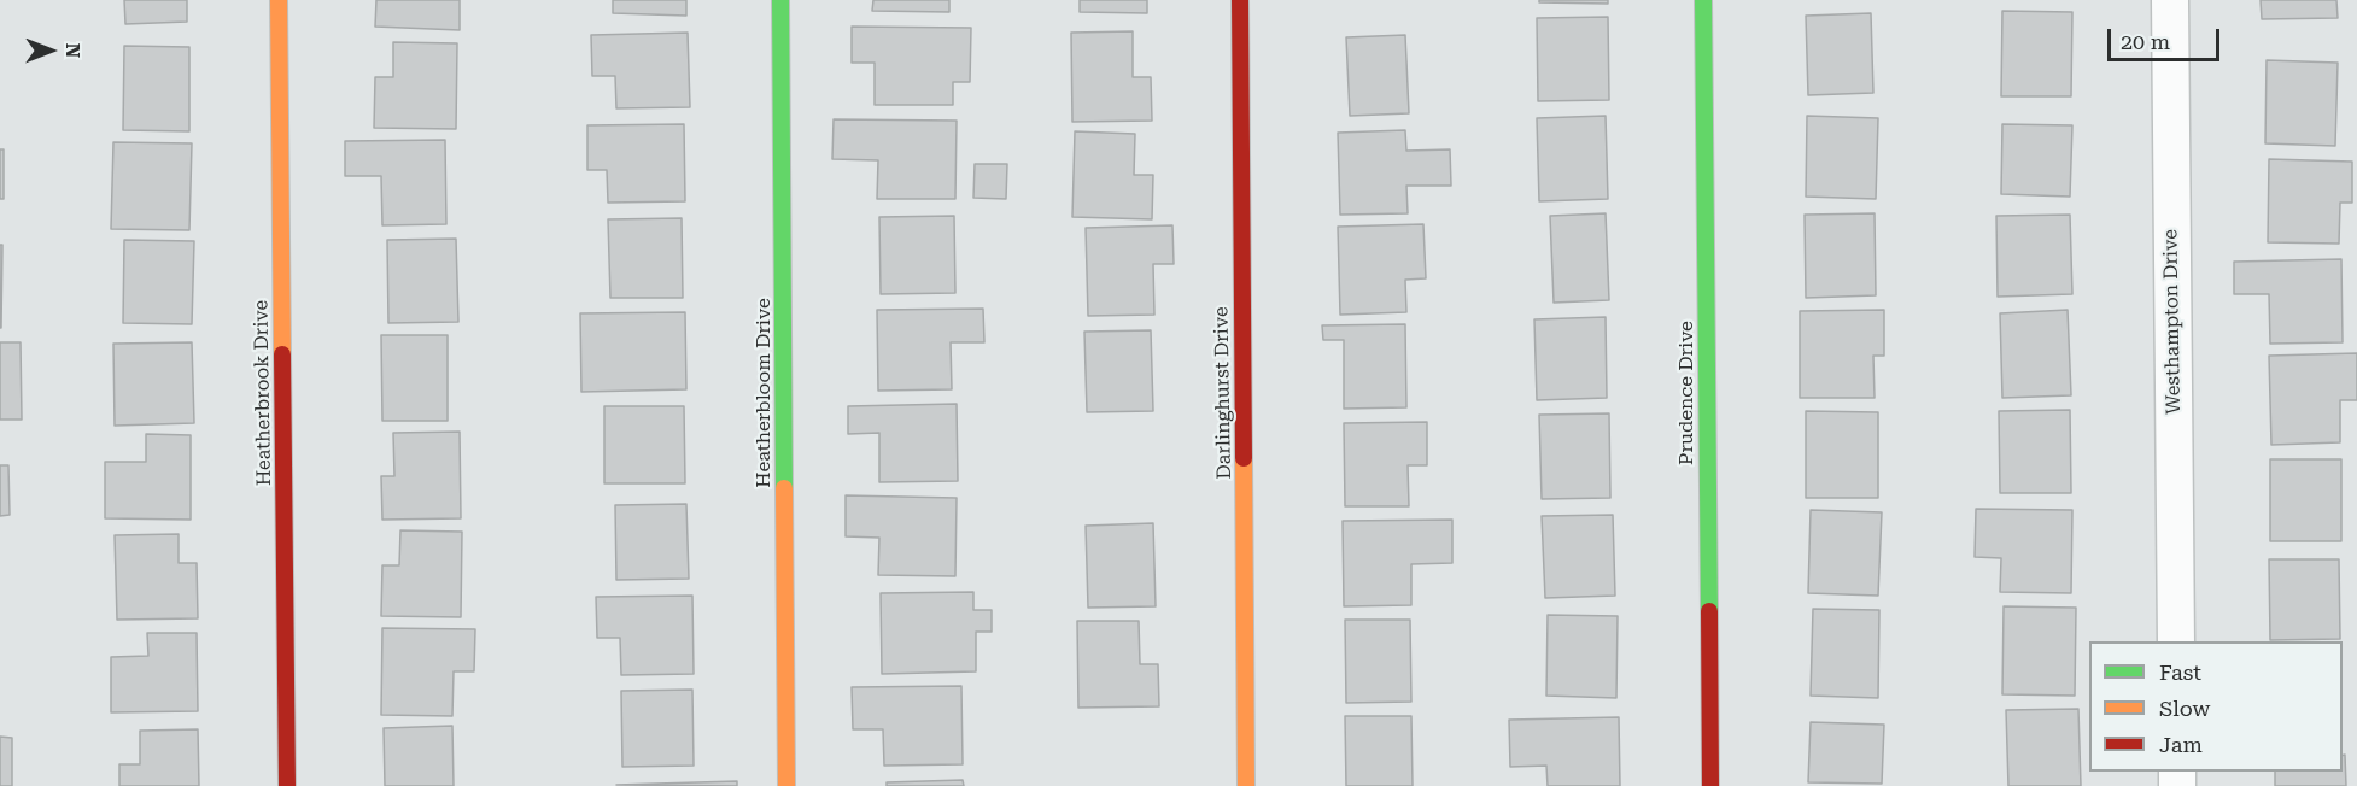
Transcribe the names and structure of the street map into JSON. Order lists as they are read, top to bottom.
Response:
{
  "streets": {
    "street": [
      "Westhampton Drive",
      "Heatherbrook Drive",
      "Heatherbloom Drive",
      "Darlinghurst Drive",
      "Prudence Drive"
    ]
  },
  "legend": ["Fast", "Slow", "Jam"],
  "scale_bar": "20 m",
  "north": "right"
}
